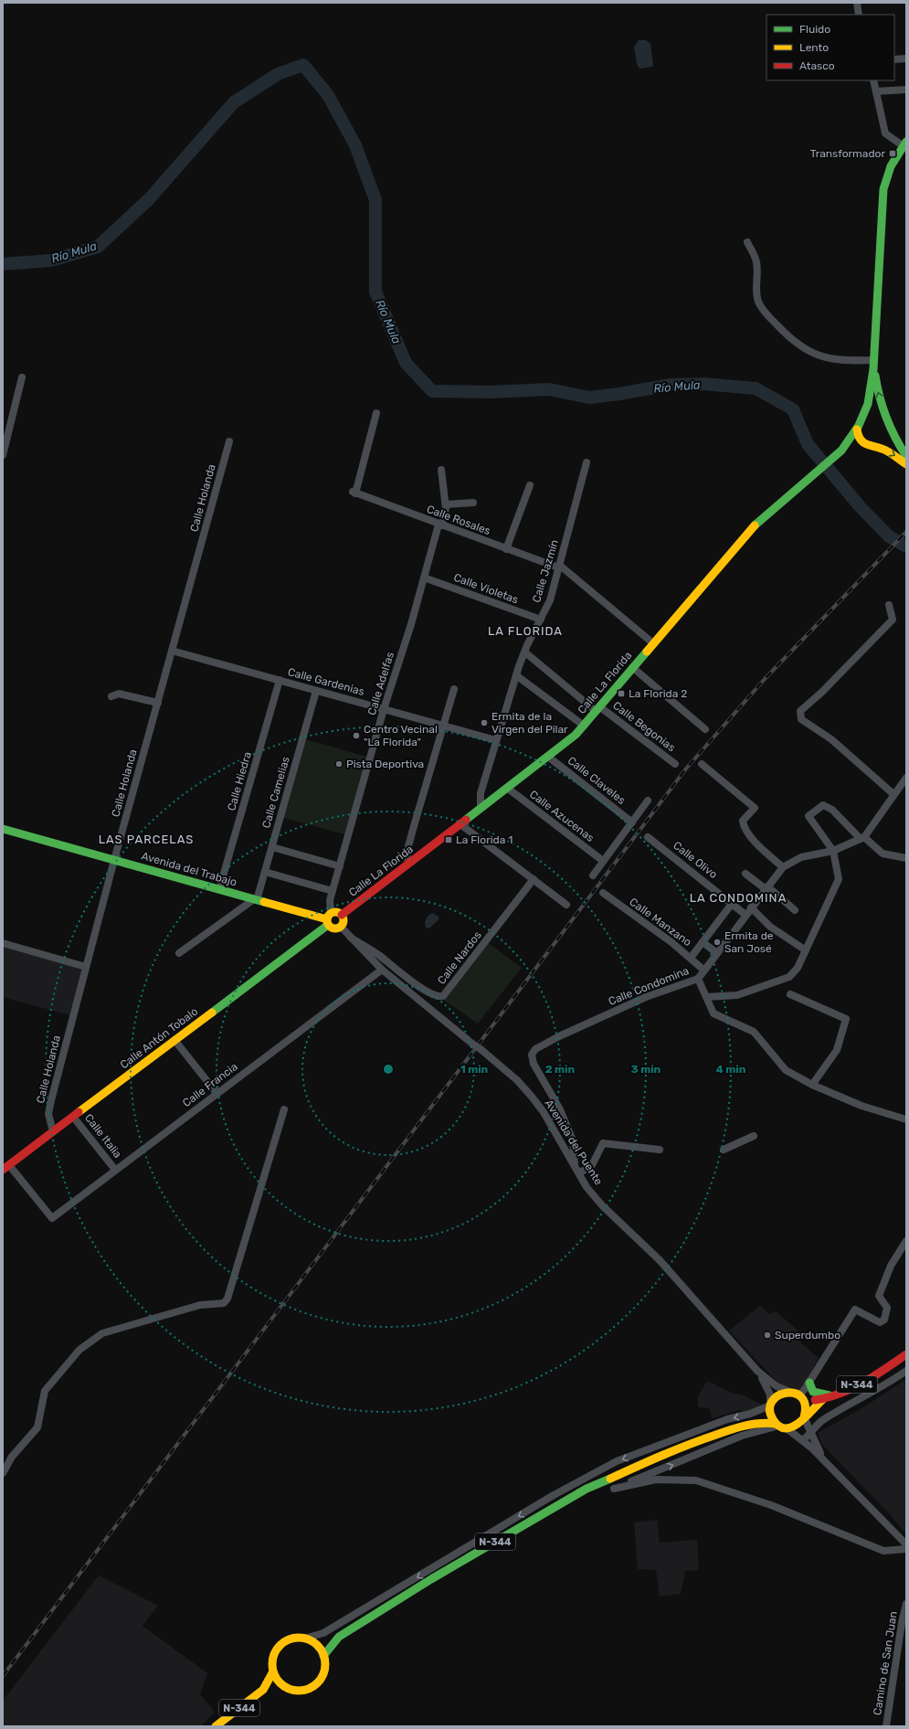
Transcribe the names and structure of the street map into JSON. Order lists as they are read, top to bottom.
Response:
{
  "streets": {
    "main road": [
      "Calle La Florida",
      "Avenida del Trabajo",
      "Calle Antón Tobalo",
      "N-344"
    ],
    "street": [
      "Calle Holanda",
      "Calle Rosales",
      "Calle Jazmín",
      "Calle Violetas",
      "Calle Gardenias",
      "Calle Adelfas",
      "Calle Begonias",
      "Calle Claveles",
      "Calle Hiedra",
      "Calle Camelias",
      "Calle Azucenas",
      "Calle Olivo",
      "Calle Manzano",
      "Calle Nardos",
      "Calle Condomina",
      "Calle Francia",
      "Calle Italia",
      "Avenida del Puente",
      "Camino de San Juan"
    ]
  },
  "crossings": [
    ["Calle Holanda", "Calle Gardenias"],
    ["Calle Holanda", "Avenida del Trabajo"],
    ["Calle Holanda", "Calle Antón Tobalo"],
    ["Calle Rosales", "Calle Jazmín"],
    ["Calle Rosales", "Calle La Florida"],
    ["Calle Rosales", "Calle Adelfas"],
    ["Calle Jazmín", "Calle Violetas"],
    ["Calle Jazmín", "Calle Gardenias"],
    ["Calle Jazmín", "Calle La Florida"],
    ["Calle Jazmín", "Calle Begonias"],
    ["Calle Violetas", "Calle Adelfas"],
    ["Calle Gardenias", "Calle Adelfas"],
    ["Calle Gardenias", "Calle Hiedra"],
    ["Calle Gardenias", "Calle Camelias"],
    ["Calle La Florida", "Calle Adelfas"],
    ["Calle La Florida", "Calle Begonias"],
    ["Calle La Florida", "Calle Claveles"],
    ["Calle La Florida", "Calle Azucenas"],
    ["Calle La Florida", "Avenida del Trabajo"],
    ["Calle La Florida", "Calle Antón Tobalo"],
    ["Calle La Florida", "Avenida del Puente"],
    ["Calle Adelfas", "Avenida del Trabajo"],
    ["Calle Adelfas", "Calle Antón Tobalo"],
    ["Calle Adelfas", "Avenida del Puente"],
    ["Calle Hiedra", "Avenida del Trabajo"],
    ["Calle Camelias", "Avenida del Trabajo"],
    ["Calle Olivo", "Calle Condomina"],
    ["Avenida del Trabajo", "Calle Antón Tobalo"],
    ["Avenida del Trabajo", "Avenida del Puente"],
    ["Calle Manzano", "Calle Condomina"],
    ["Calle Nardos", "Avenida del Puente"],
    ["Calle Condomina", "Avenida del Puente"],
    ["Calle Antón Tobalo", "Calle Francia"],
    ["Calle Antón Tobalo", "Calle Italia"],
    ["Calle Antón Tobalo", "Avenida del Puente"],
    ["Calle Francia", "Calle Italia"],
    ["Calle Francia", "Avenida del Puente"],
    ["Avenida del Puente", "N-344"]
  ],
  "districts": ["LA FLORIDA", "LAS PARCELAS", "LA CONDOMINA"],
  "water": ["Río Mula"],
  "places": {
    "transit": ["Transformador", "La Florida 2", "La Florida 1"],
    "other": [
      "Ermita de la Virgen del Pilar",
      "Centro Vecinal \"La Florida\"",
      "Pista Deportiva",
      "Ermita de San José",
      "Superdumbo"
    ]
  },
  "legend": ["Fluido", "Lento", "Atasco"],
  "rings": [
    "1 min",
    "2 min",
    "3 min",
    "4 min"
  ]
}
